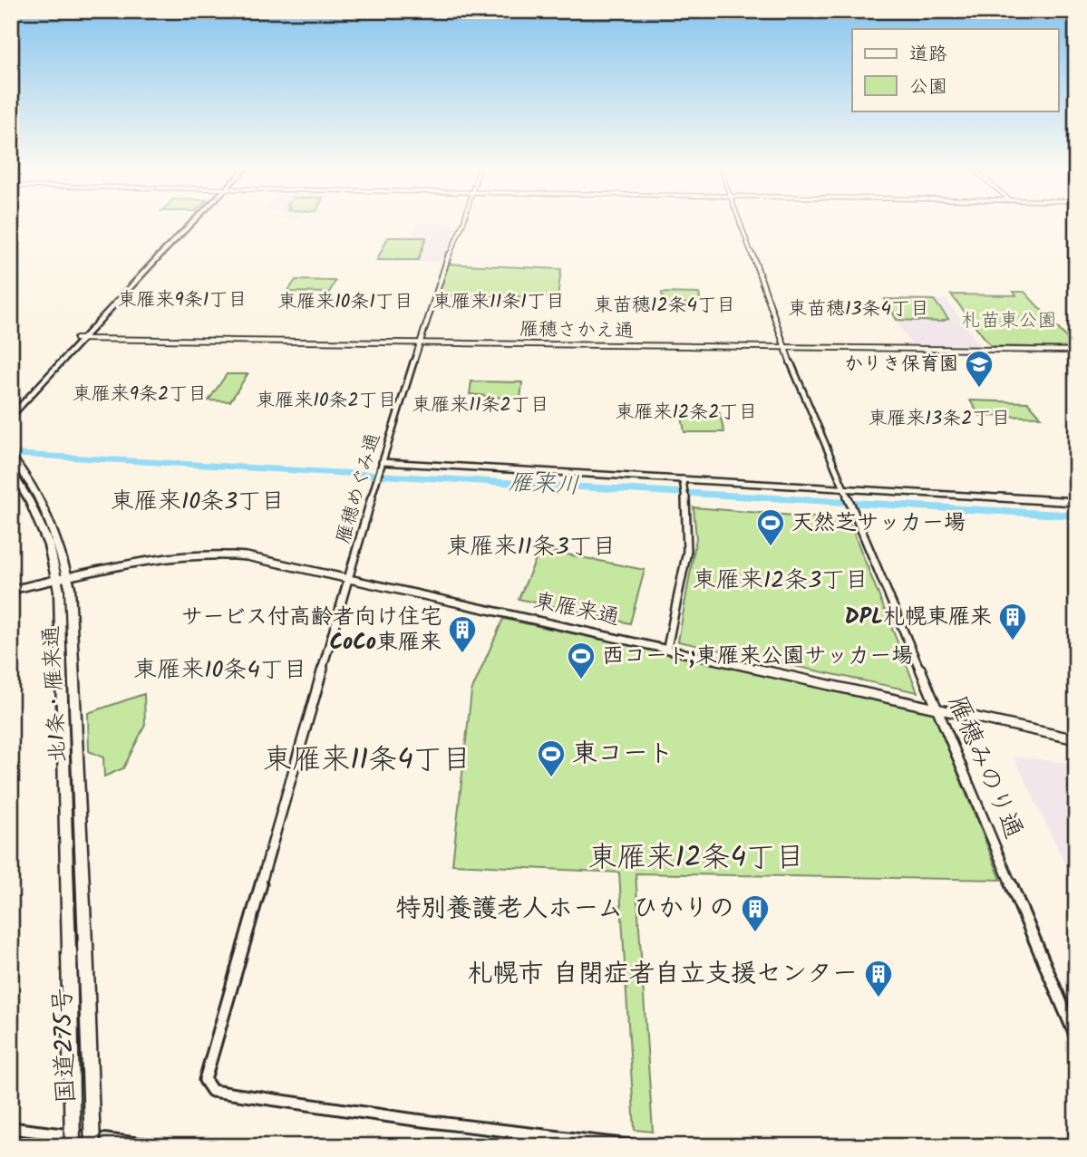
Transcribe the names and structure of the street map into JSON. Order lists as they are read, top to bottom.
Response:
{
  "streets": {
    "highway": ["北1条・雁来通", "国道275号"],
    "street": [
      "雁穂さかえ通",
      "雁穂めぐみ通",
      "東雁来通",
      "雁穂みのり通"
    ]
  },
  "crossings": [
    ["雁穂さかえ通", "雁穂めぐみ通"],
    ["雁穂めぐみ通", "東雁来通"],
    ["東雁来通", "北1条・雁来通"],
    ["東雁来通", "雁穂みのり通"],
    ["北1条・雁来通", "国道275号"]
  ],
  "districts": [
    "東雁来9条1丁目",
    "東雁来10条1丁目",
    "東雁来11条1丁目",
    "東苗穂12条4丁目",
    "東苗穂13条4丁目",
    "東雁来9条2丁目",
    "東雁来10条2丁目",
    "東雁来11条2丁目",
    "東雁来12条2丁目",
    "東雁来13条2丁目",
    "東雁来10条3丁目",
    "東雁来11条3丁目",
    "東雁来12条3丁目",
    "東雁来10条4丁目",
    "東雁来11条4丁目",
    "東雁来12条4丁目"
  ],
  "water": ["雁来川"],
  "parks": ["札苗東公園"],
  "places": {
    "school or university": ["かりき保育園"],
    "sports": ["天然芝サッカー場", "西コート;東雁来公園サッカー場", "東コート"],
    "building": [
      "DPL札幌東雁来",
      "サービス付高齢者向け住宅 CoCo東雁来",
      "特別養護老人ホーム ひかりの",
      "札幌市 自閉症者自立支援センター"
    ]
  },
  "legend": ["道路", "公園"]
}
